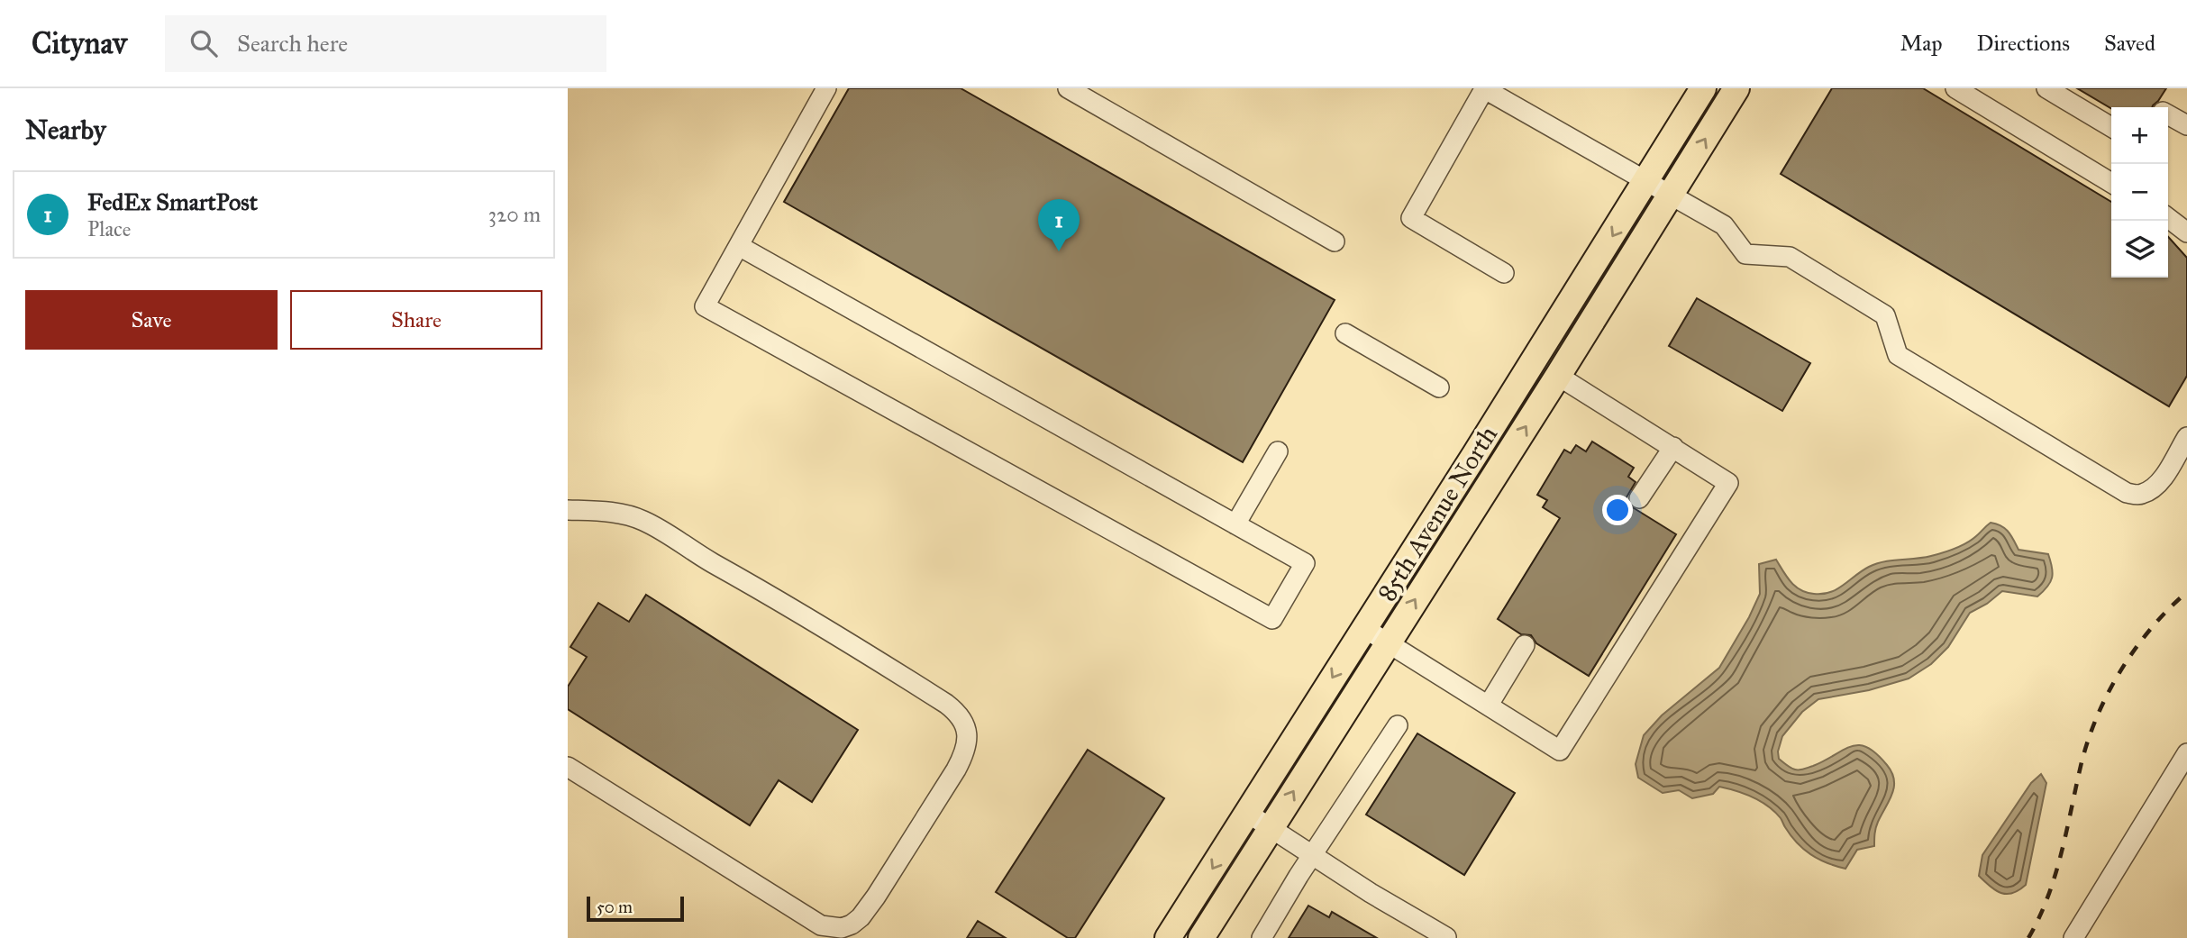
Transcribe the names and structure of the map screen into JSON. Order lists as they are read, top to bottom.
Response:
{
  "streets": {
    "main road": ["85th Avenue North"]
  },
  "scale_bar": "50 m",
  "page": {
    "header": "Citynav",
    "search": "Search here",
    "nav": ["Map", "Directions", "Saved"],
    "heading": "Nearby",
    "map_buttons": ["+", "−"],
    "list": [
      {
        "mark": "1",
        "name": "FedEx SmartPost",
        "note": "Place",
        "value": "320 m"
      }
    ],
    "pins": "1",
    "buttons": ["Save", "Share"],
    "scale": "50 m"
  }
}
